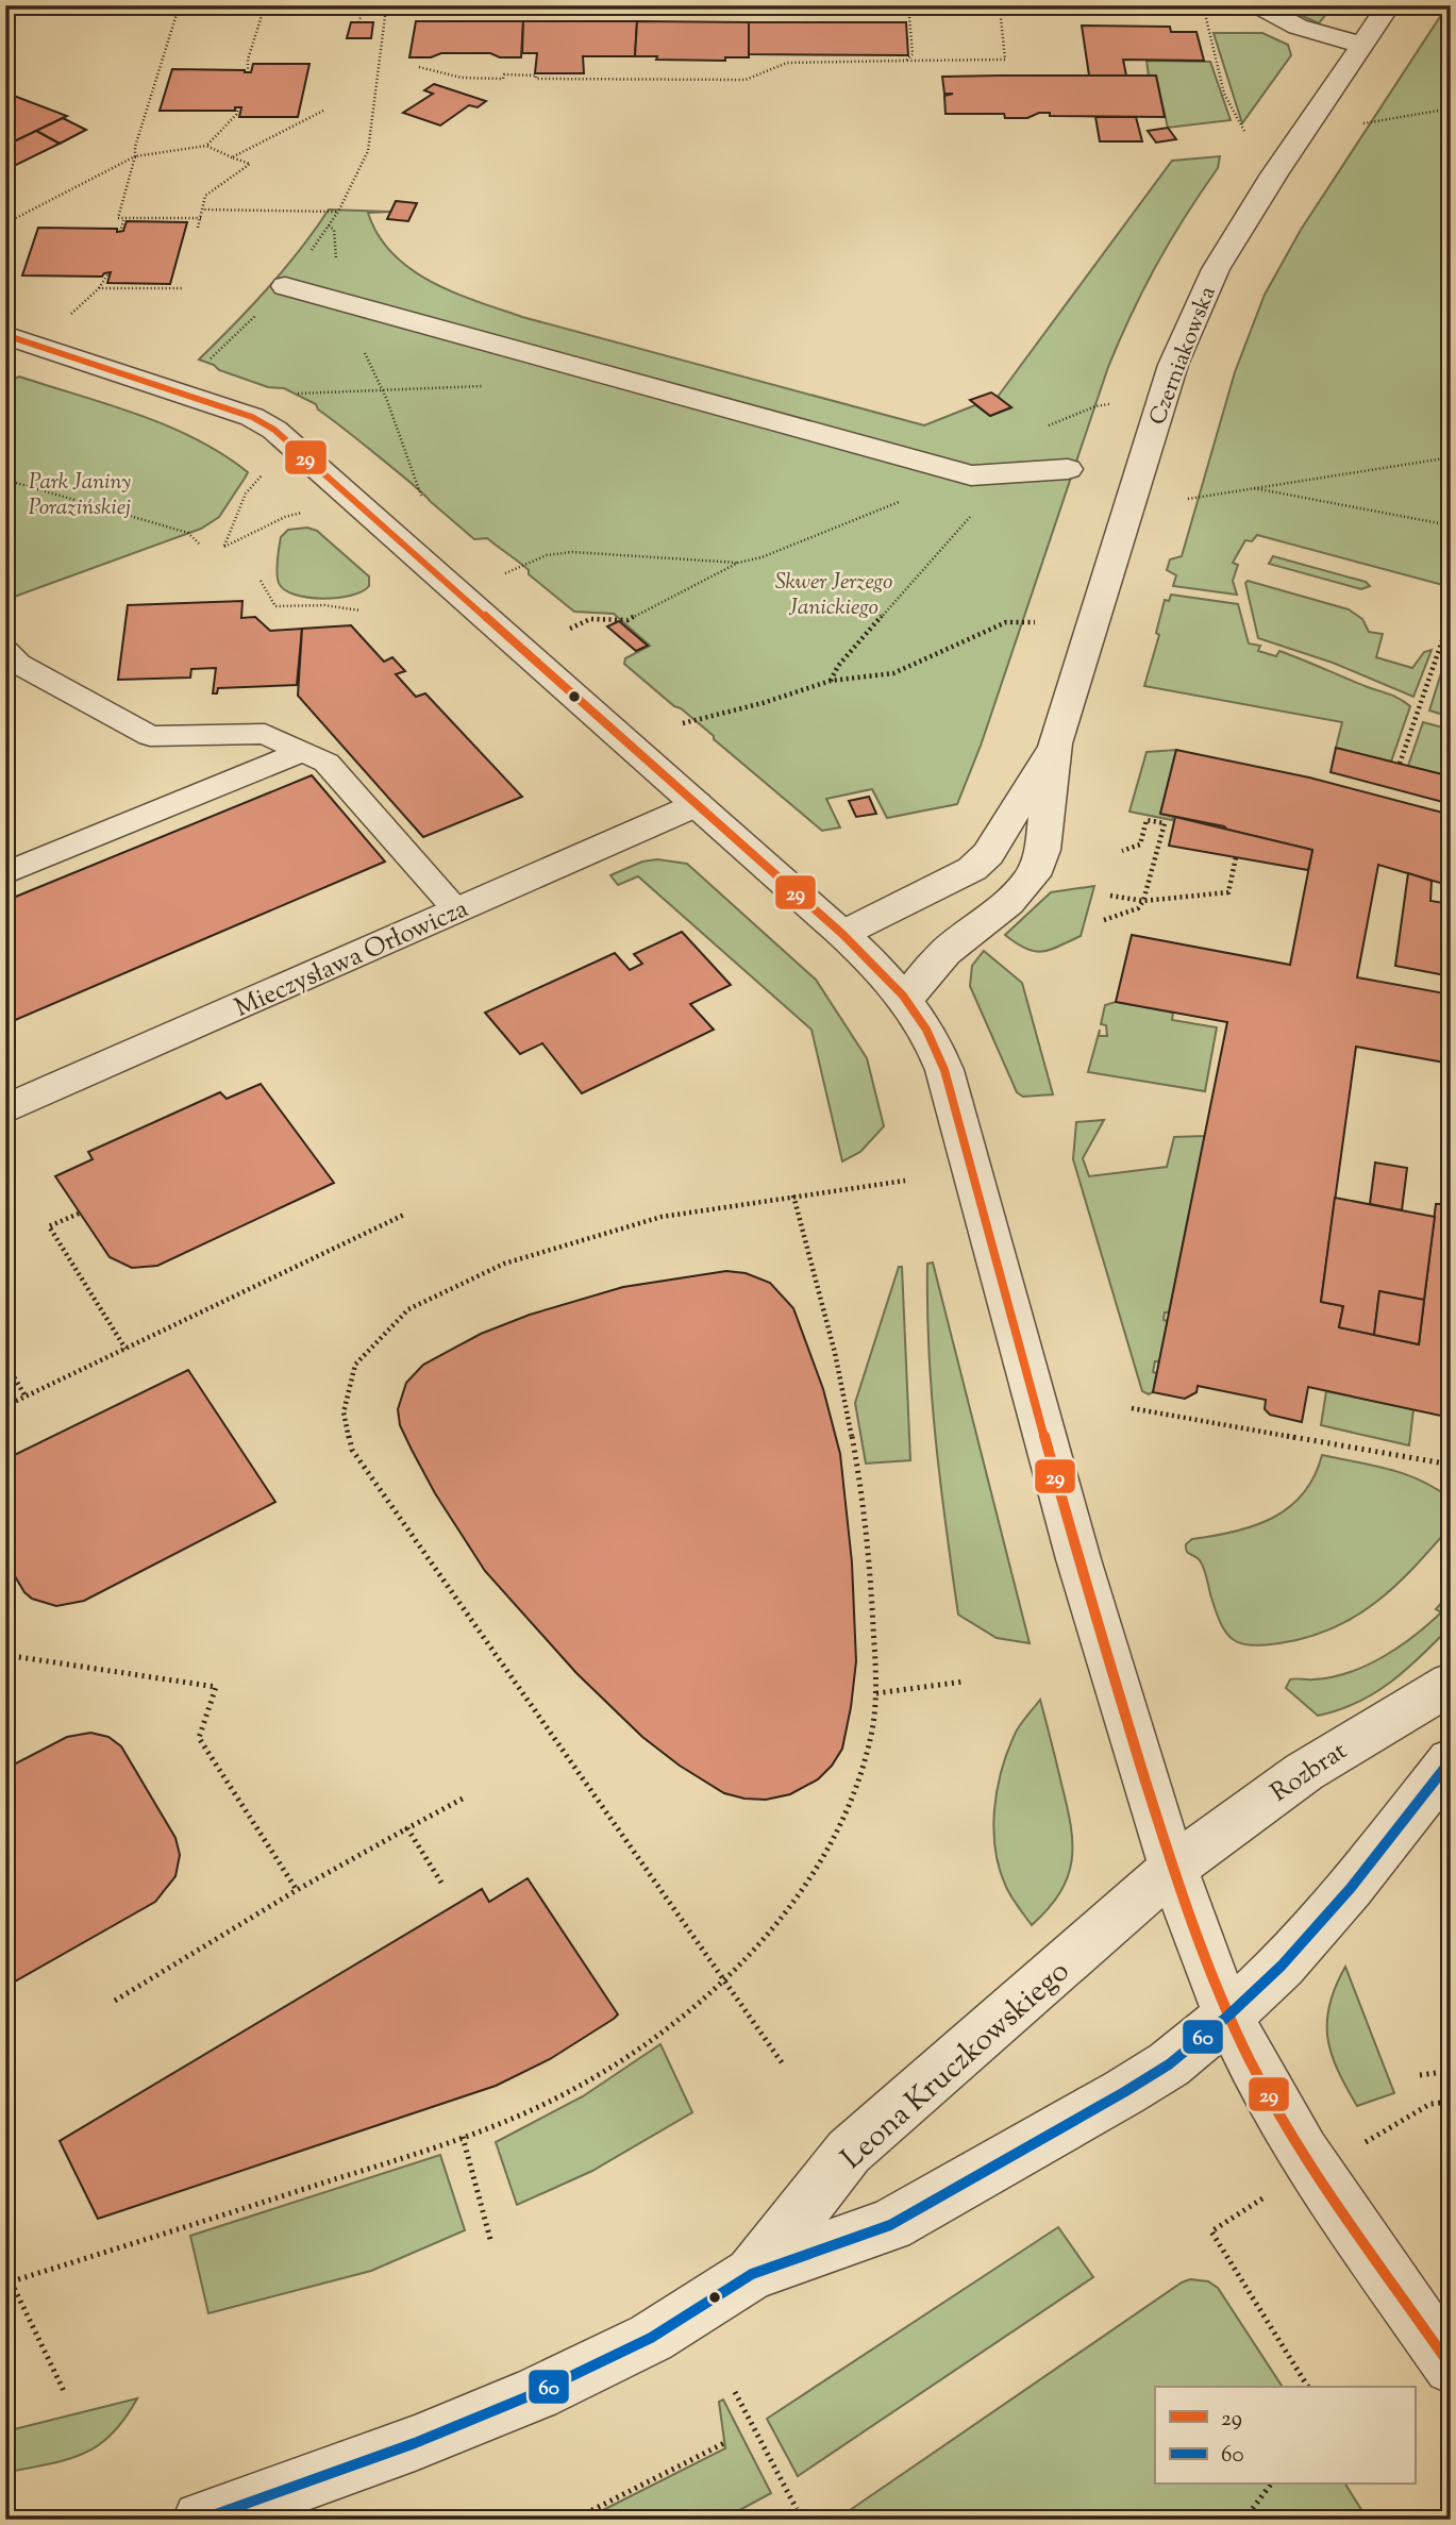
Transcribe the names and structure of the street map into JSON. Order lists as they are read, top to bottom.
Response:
{
  "streets": {
    "street": [
      "Czerniakowska",
      "Mieczysława Orłowicza",
      "Rozbrat",
      "Leona Kruczkowskiego"
    ]
  },
  "crossings": [
    ["Rozbrat", "Leona Kruczkowskiego"]
  ],
  "parks": ["Park Janiny Porazińskiej", "Skwer Jerzego Janickiego"],
  "lines": ["transit line 29", "transit line 60"],
  "legend": ["29", "60"]
}
